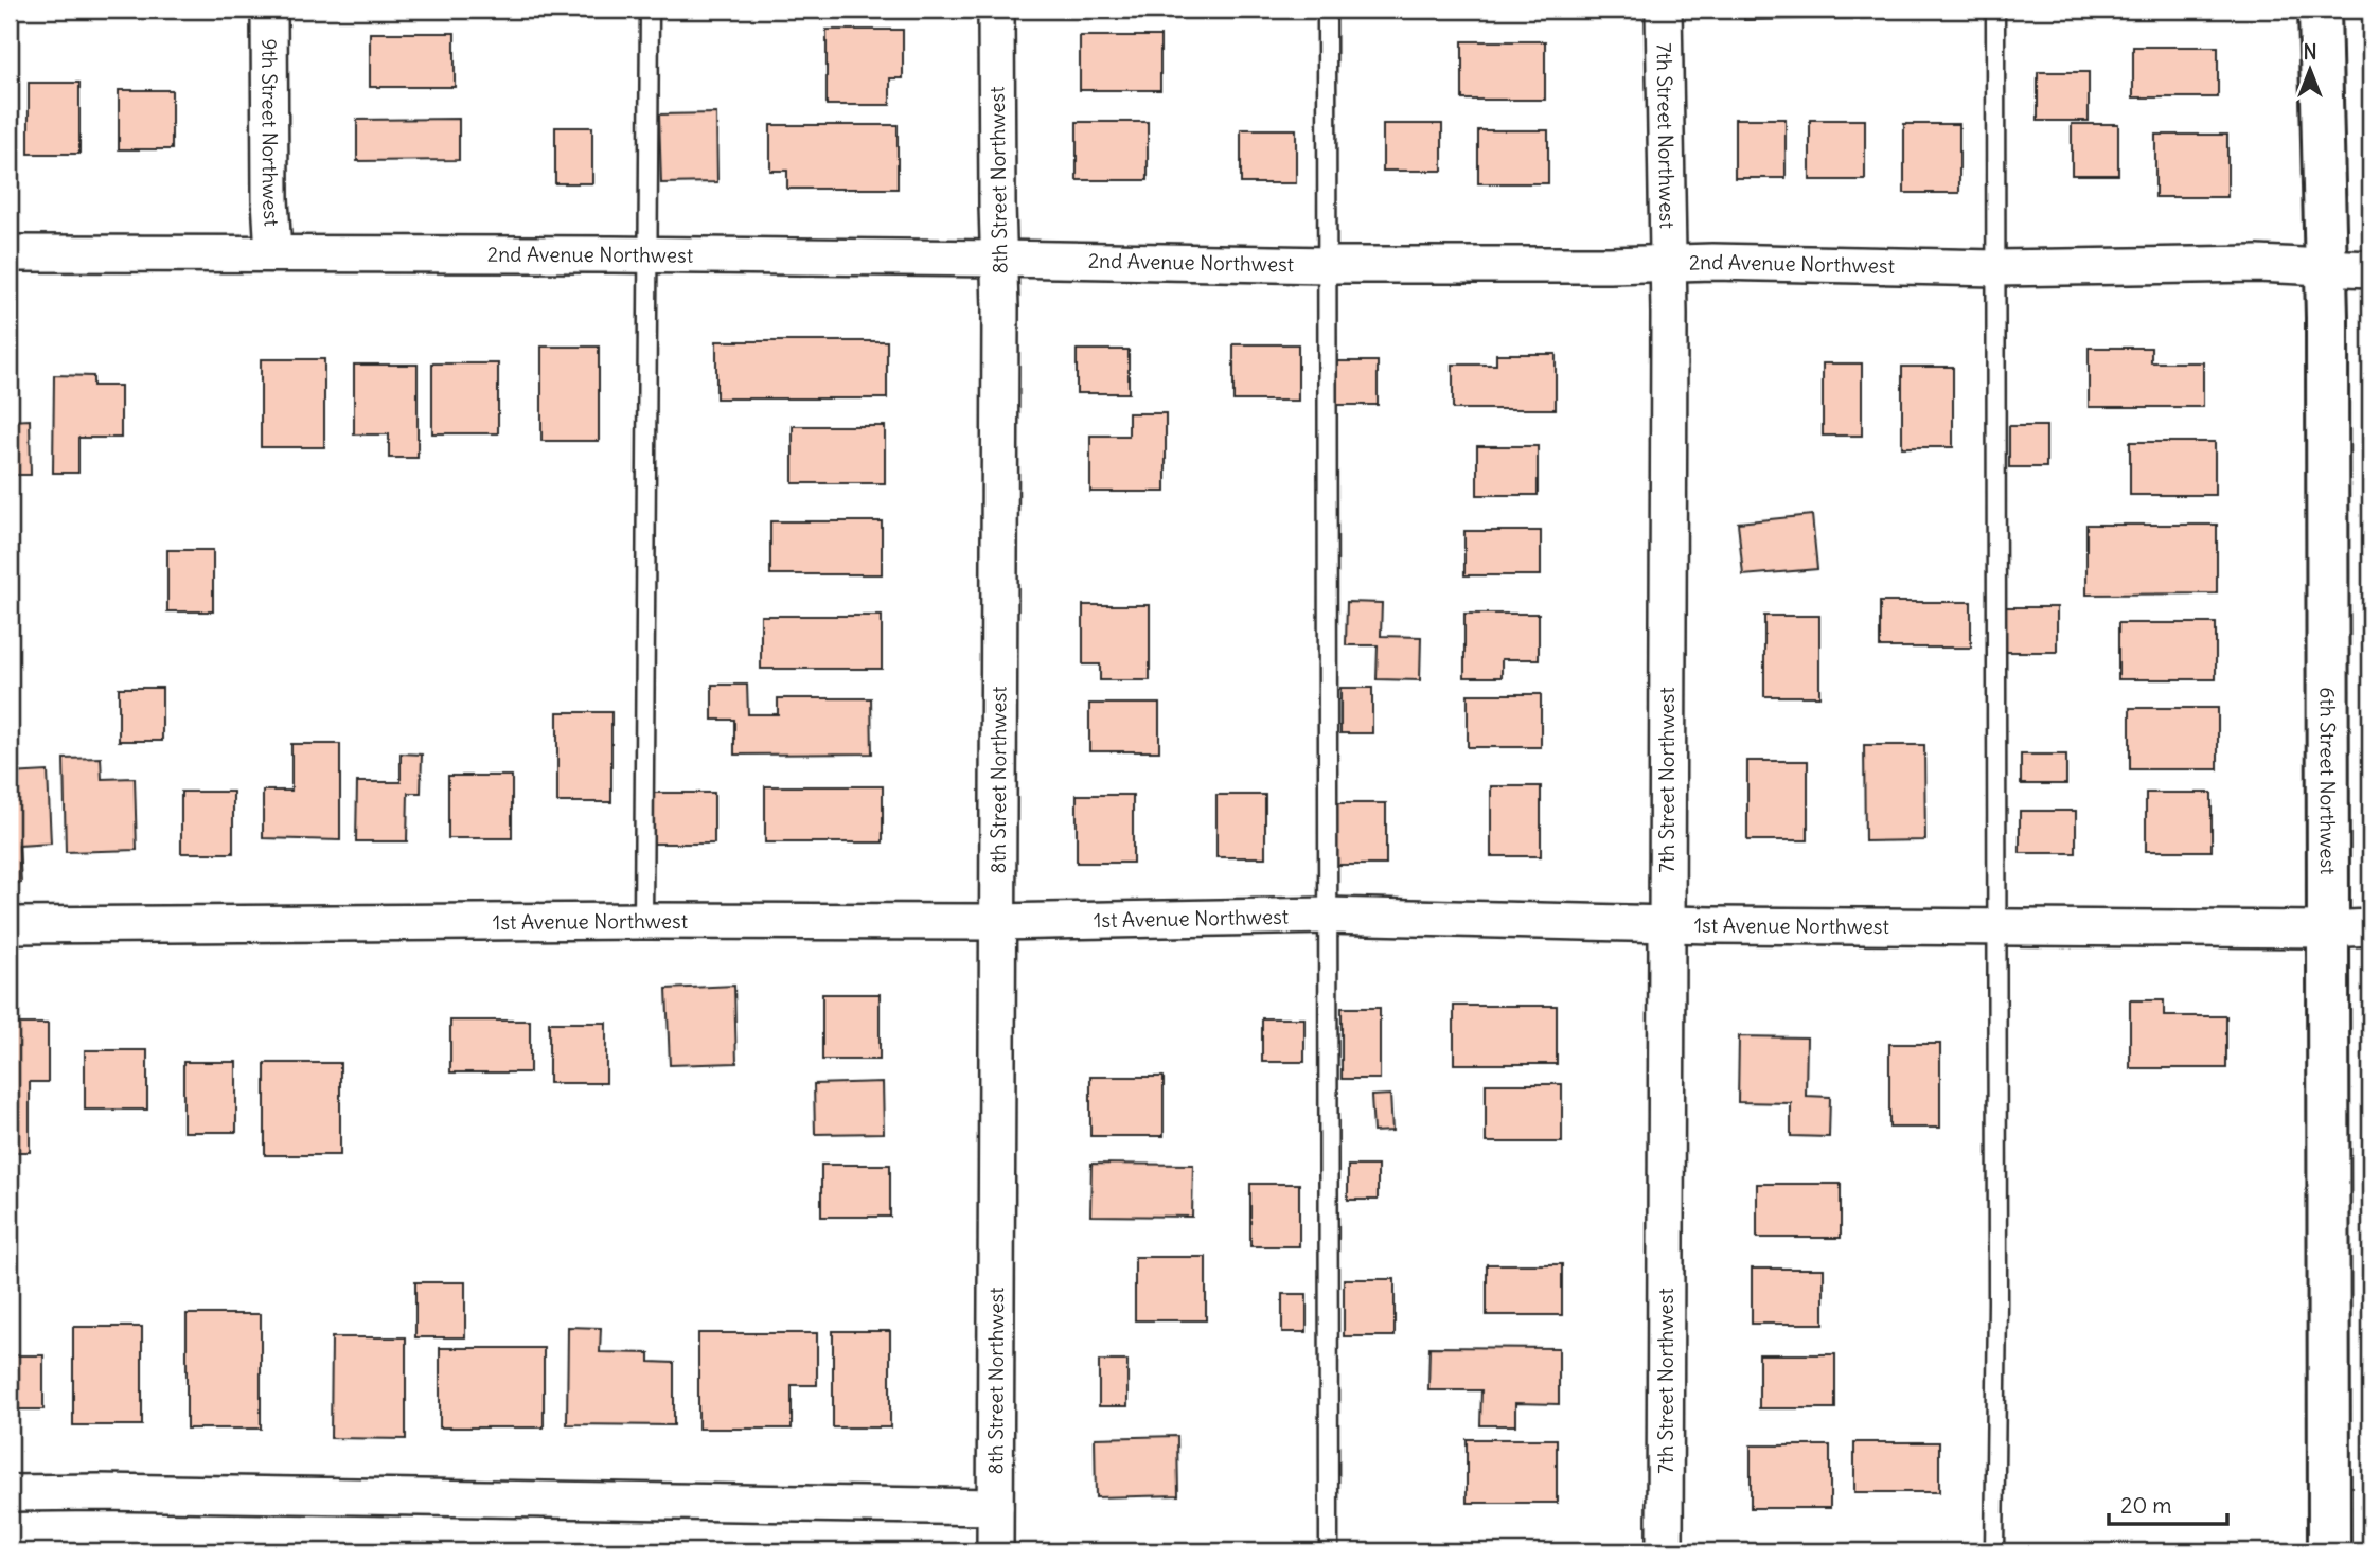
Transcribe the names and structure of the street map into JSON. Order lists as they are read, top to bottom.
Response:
{
  "streets": {
    "street": [
      "9th Street Northwest",
      "7th Street Northwest",
      "8th Street Northwest",
      "2nd Avenue Northwest",
      "6th Street Northwest",
      "1st Avenue Northwest"
    ]
  },
  "crossings": [
    ["9th Street Northwest", "2nd Avenue Northwest"],
    ["7th Street Northwest", "2nd Avenue Northwest"],
    ["7th Street Northwest", "1st Avenue Northwest"],
    ["8th Street Northwest", "2nd Avenue Northwest"],
    ["8th Street Northwest", "1st Avenue Northwest"],
    ["2nd Avenue Northwest", "6th Street Northwest"],
    ["6th Street Northwest", "1st Avenue Northwest"]
  ],
  "scale_bar": "20 m",
  "north": "top"
}
